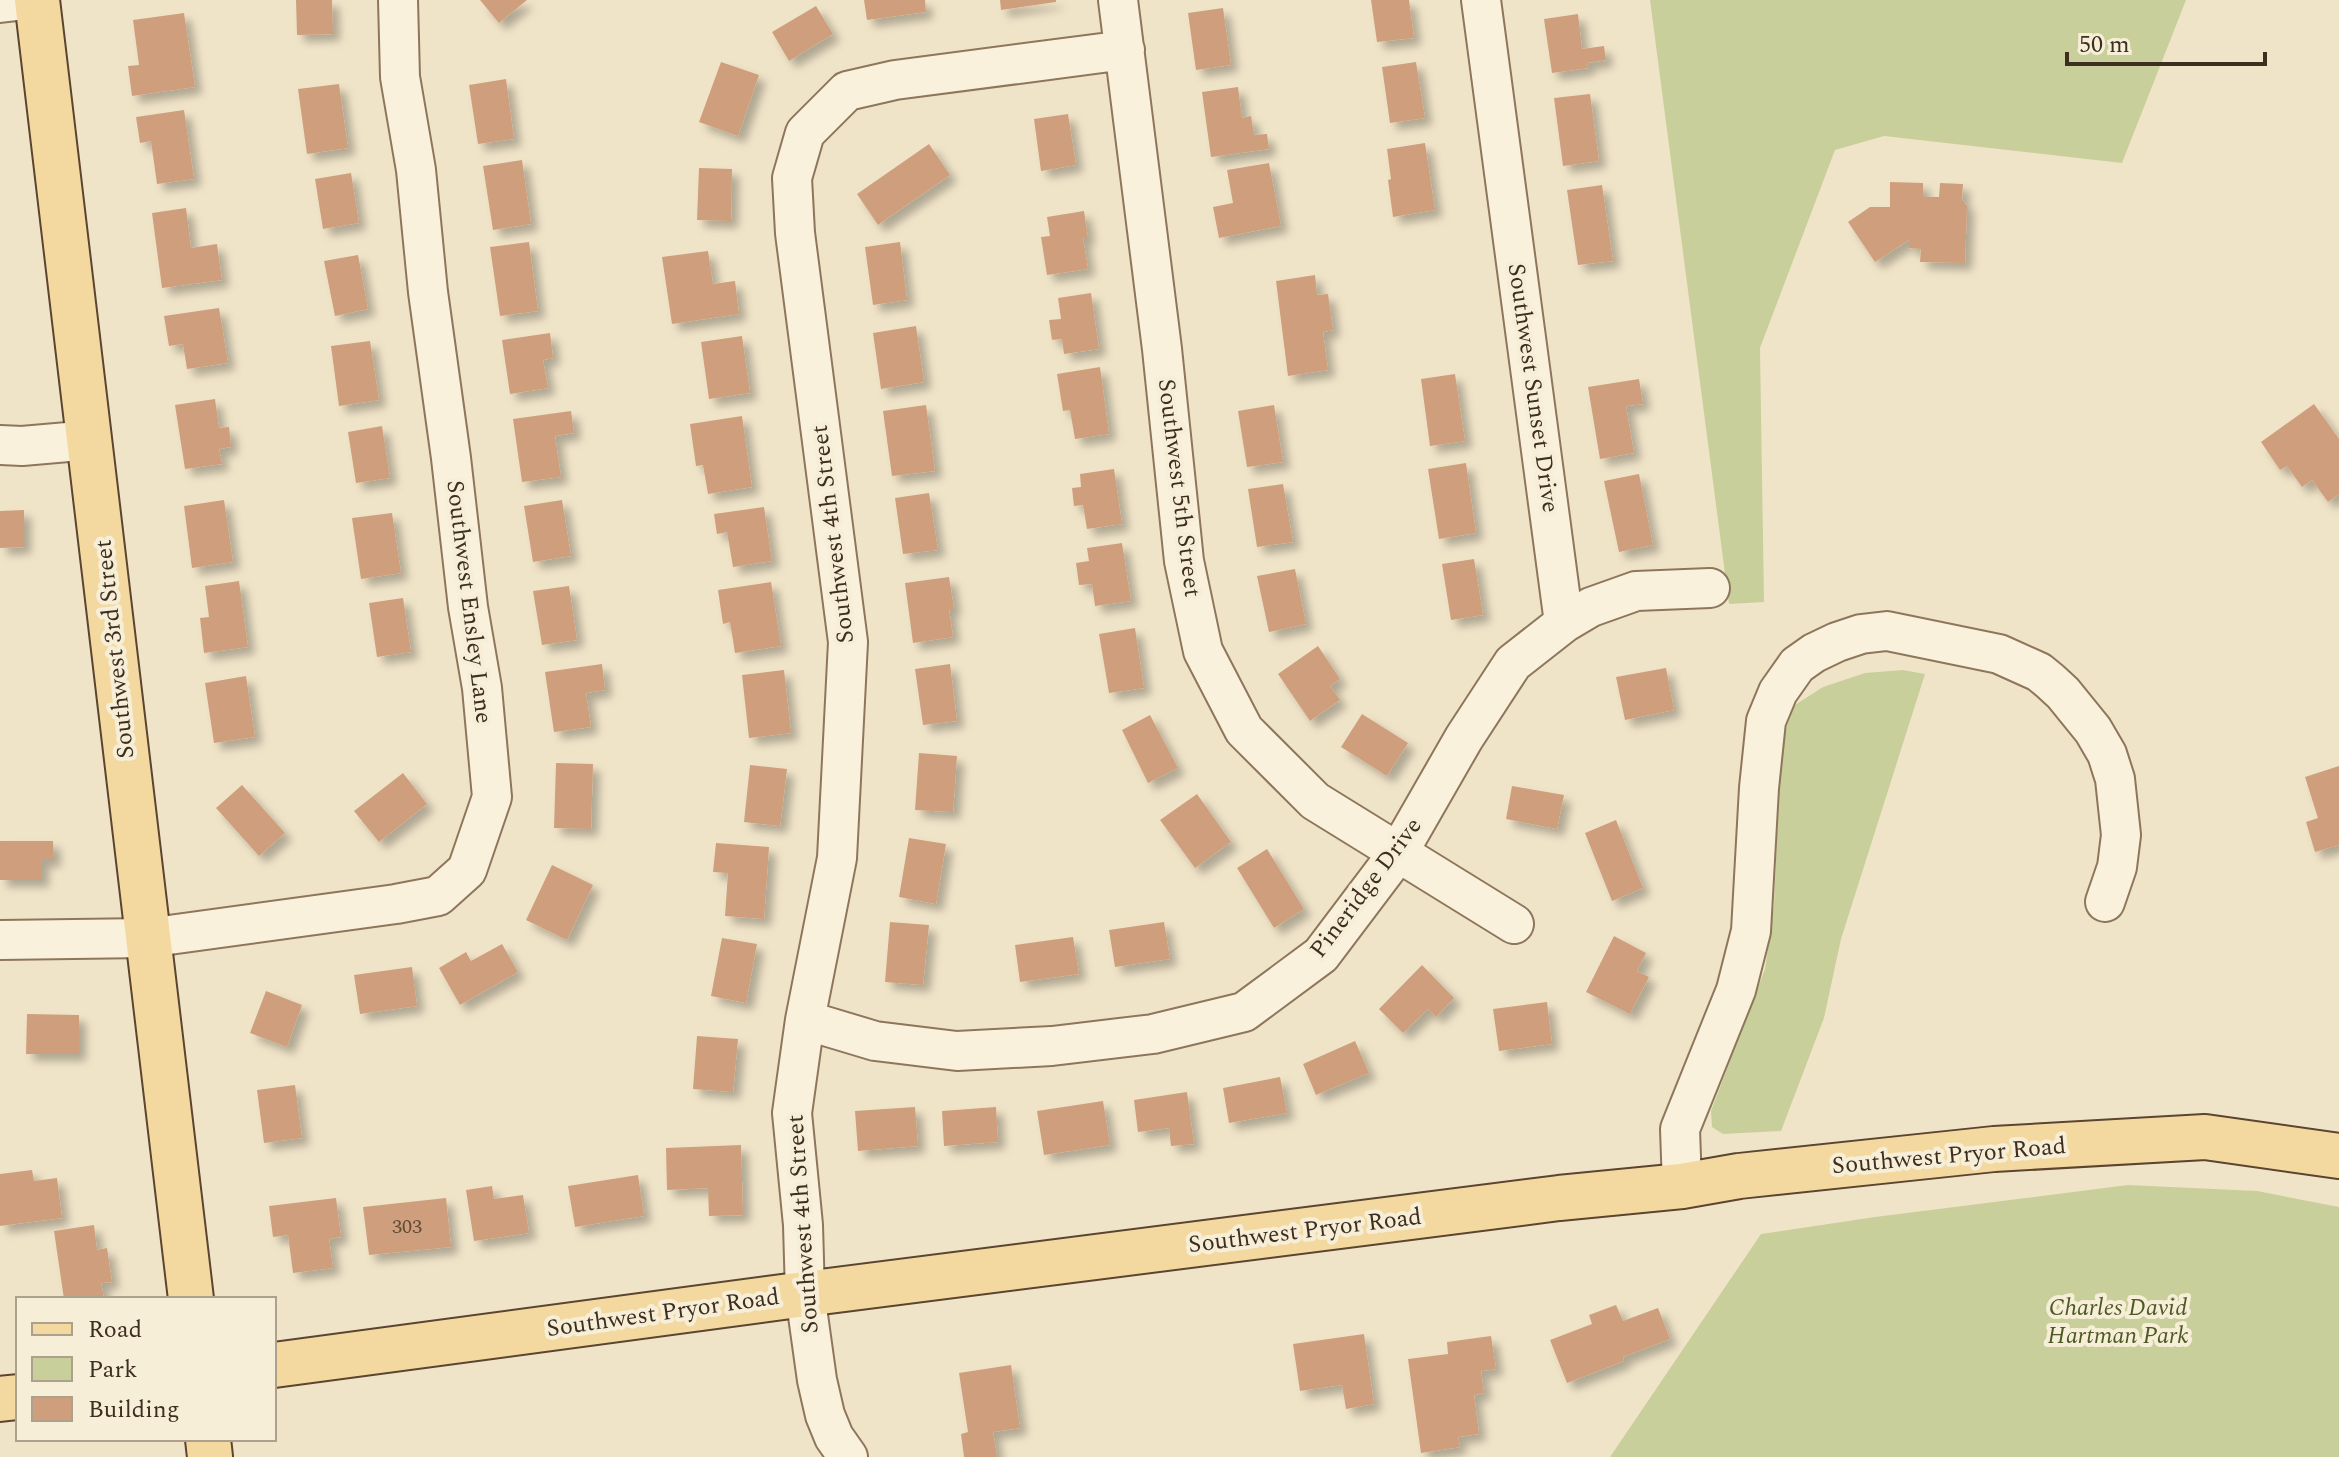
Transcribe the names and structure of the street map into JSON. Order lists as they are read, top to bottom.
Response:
{
  "streets": {
    "main road": ["Southwest 3rd Street", "Southwest Pryor Road"],
    "street": [
      "Southwest Sunset Drive",
      "Southwest 5th Street",
      "Southwest 4th Street",
      "Southwest Ensley Lane",
      "Pineridge Drive"
    ]
  },
  "crossings": [
    ["Southwest Sunset Drive", "Pineridge Drive"],
    ["Southwest 5th Street", "Southwest 4th Street"],
    ["Southwest 5th Street", "Pineridge Drive"],
    ["Southwest 4th Street", "Pineridge Drive"],
    ["Southwest 4th Street", "Southwest Pryor Road"],
    ["Southwest Ensley Lane", "Southwest 3rd Street"]
  ],
  "parks": ["Charles David Hartman Park"],
  "house_numbers": ["303"],
  "legend": ["Road", "Park", "Building"],
  "scale_bar": "50 m"
}
